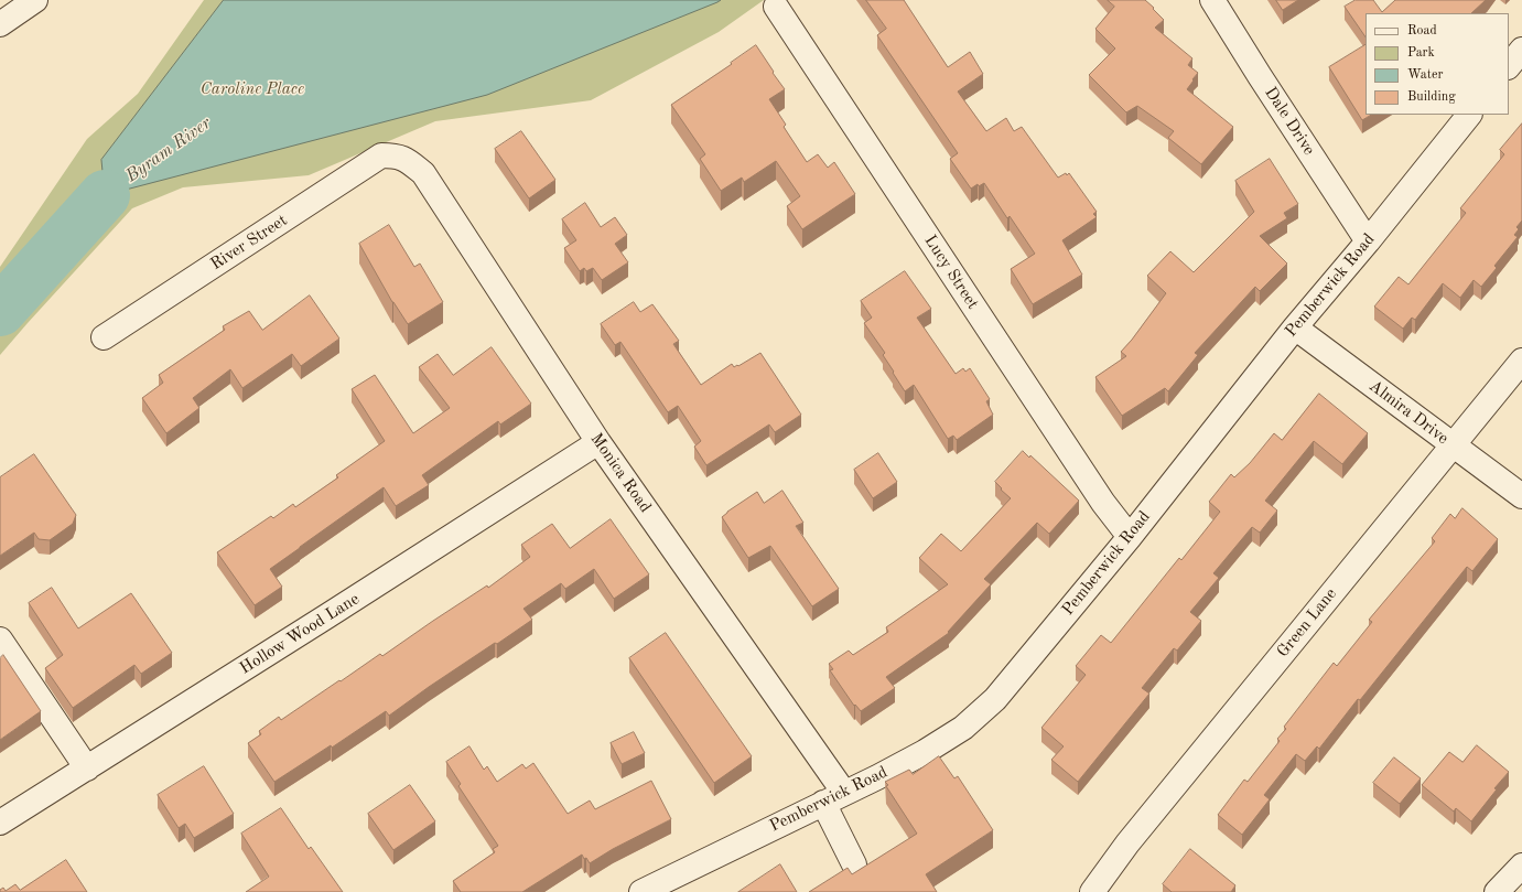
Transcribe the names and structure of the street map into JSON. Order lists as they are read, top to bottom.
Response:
{
  "streets": {
    "street": [
      "Dale Drive",
      "River Street",
      "Lucy Street",
      "Pemberwick Road",
      "Almira Drive",
      "Monica Road",
      "Green Lane",
      "Hollow Wood Lane"
    ]
  },
  "crossings": [
    ["Dale Drive", "Pemberwick Road"],
    ["River Street", "Monica Road"],
    ["Lucy Street", "Pemberwick Road"],
    ["Pemberwick Road", "Almira Drive"],
    ["Pemberwick Road", "Monica Road"],
    ["Almira Drive", "Green Lane"],
    ["Monica Road", "Hollow Wood Lane"]
  ],
  "water": ["Byram River"],
  "parks": ["Caroline Place"],
  "legend": [
    "Road",
    "Park",
    "Water",
    "Building"
  ]
}
